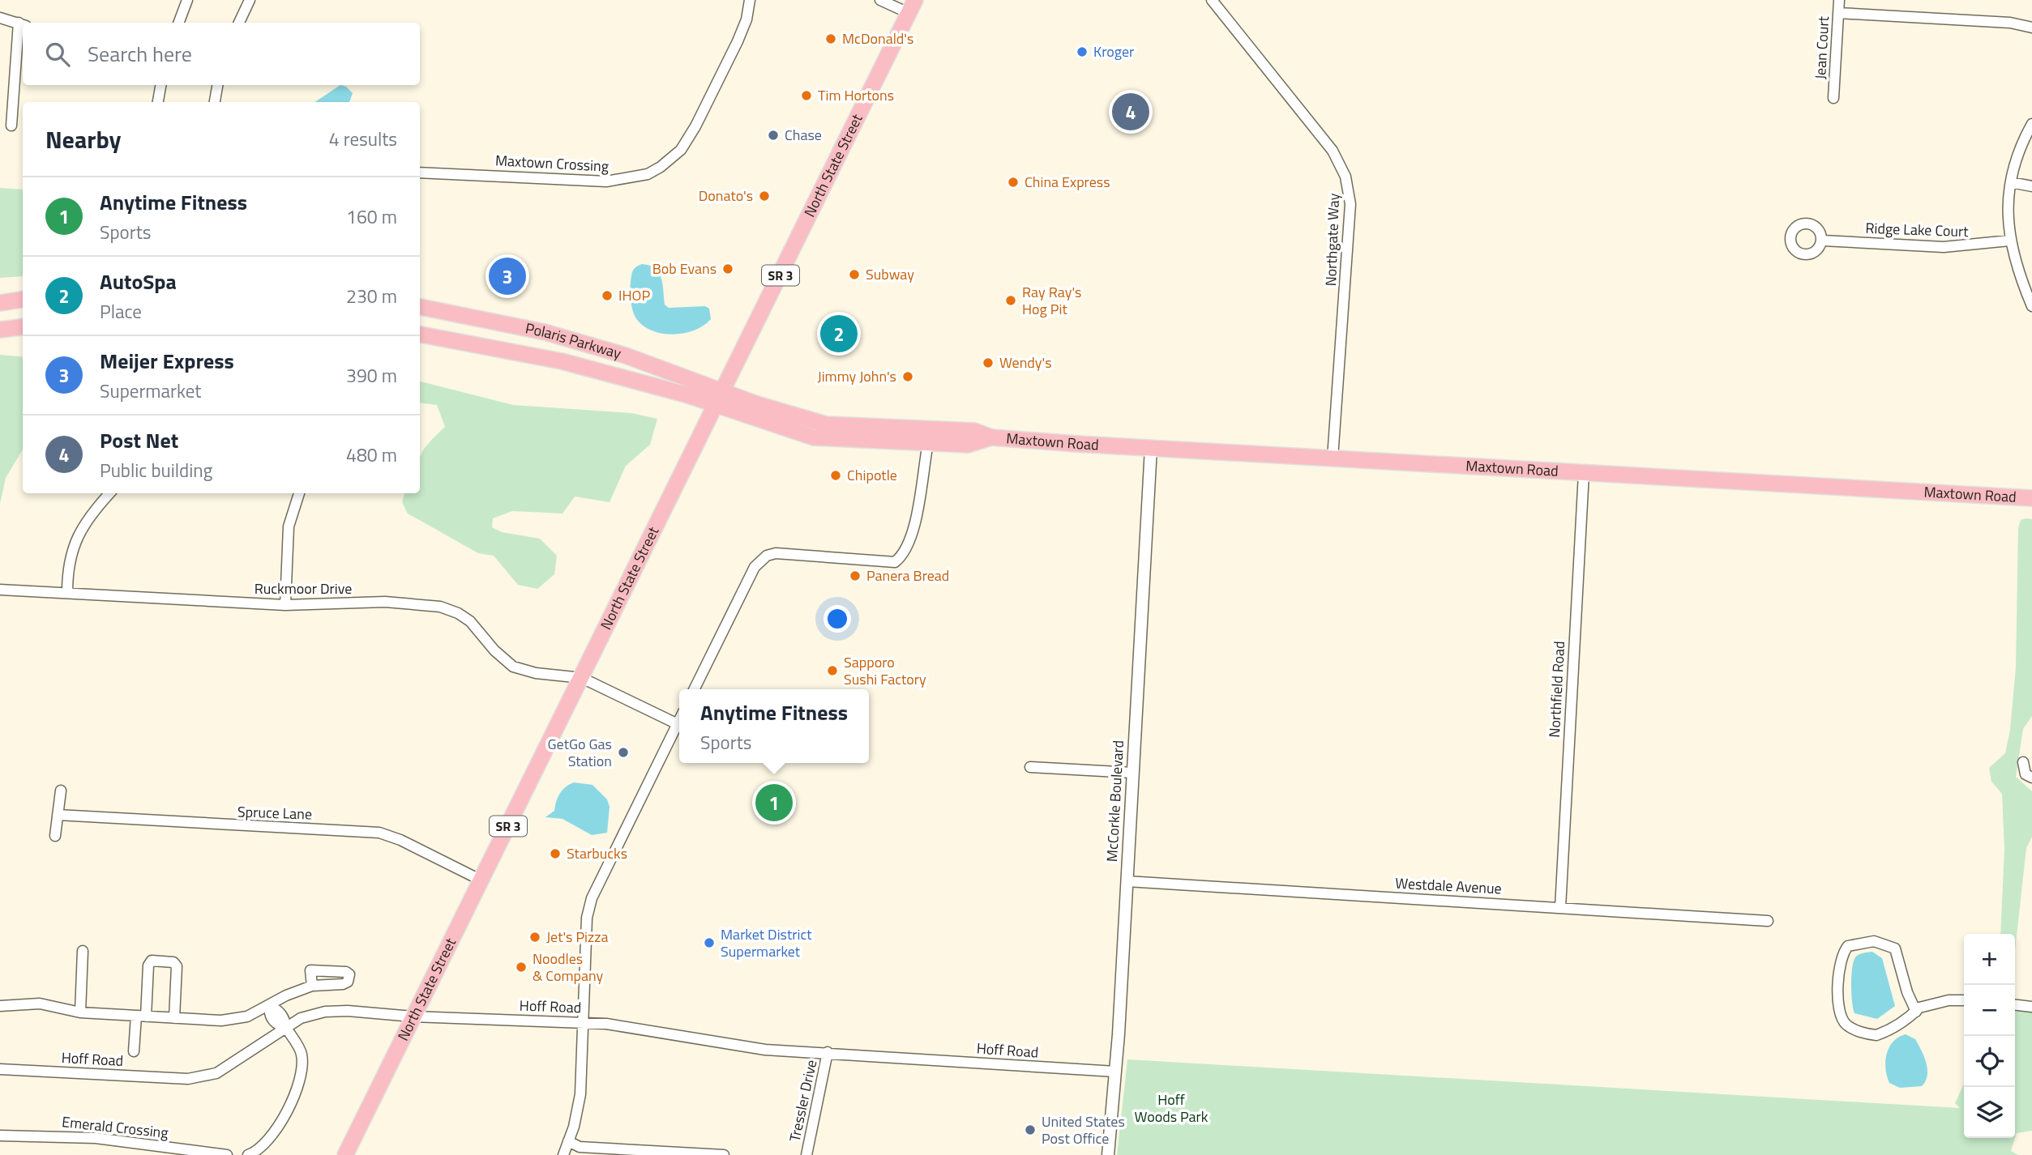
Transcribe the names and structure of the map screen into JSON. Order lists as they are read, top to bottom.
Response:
{
  "streets": {
    "main road": [
      "North State Street",
      "SR 3",
      "Polaris Parkway",
      "Maxtown Road"
    ],
    "street": [
      "Jean Court",
      "Maxtown Crossing",
      "Ridge Lake Court",
      "Northgate Way",
      "Ruckmoor Drive",
      "Northfield Road",
      "McCorkle Boulevard",
      "Spruce Lane",
      "Westdale Avenue",
      "Hoff Road",
      "Tressler Drive",
      "Emerald Crossing"
    ]
  },
  "crossings": [
    ["North State Street", "Polaris Parkway"],
    ["North State Street", "Maxtown Road"],
    ["North State Street", "Ruckmoor Drive"],
    ["North State Street", "Spruce Lane"],
    ["North State Street", "Hoff Road"],
    ["Northgate Way", "Maxtown Road"],
    ["Polaris Parkway", "Maxtown Road"],
    ["Maxtown Road", "Northfield Road"],
    ["Maxtown Road", "McCorkle Boulevard"],
    ["Northfield Road", "Westdale Avenue"],
    ["McCorkle Boulevard", "Westdale Avenue"],
    ["McCorkle Boulevard", "Hoff Road"],
    ["Hoff Road", "Tressler Drive"]
  ],
  "parks": ["Hoff Woods Park"],
  "places": [
    "McDonald's",
    "Kroger",
    "Tim Hortons",
    "Chase",
    "China Express",
    "Donato's",
    "Bob Evans",
    "Subway",
    "IHOP",
    "Ray Ray's Hog Pit",
    "Wendy's",
    "Jimmy John's",
    "Chipotle",
    "Panera Bread",
    "Sapporo Sushi Factory",
    "GetGo Gas Station",
    "Starbucks",
    "Jet's Pizza",
    "Market District Supermarket",
    "Noodles & Company",
    "United States Post Office"
  ],
  "page": {
    "search": "Search here",
    "pins": [
      "4",
      "3",
      "2",
      "1"
    ],
    "heading": ["Nearby", "4 results"],
    "list": [
      {
        "mark": "1",
        "name": "Anytime Fitness",
        "note": "Sports",
        "value": "160 m"
      },
      {
        "mark": "2",
        "name": "AutoSpa",
        "note": "Place",
        "value": "230 m"
      },
      {
        "mark": "3",
        "name": "Meijer Express",
        "note": "Supermarket",
        "value": "390 m"
      },
      {
        "mark": "4",
        "name": "Post Net",
        "note": "Public building",
        "value": "480 m"
      }
    ],
    "popup": ["Anytime Fitness", "Sports"],
    "map_buttons": ["+", "−"]
  }
}
